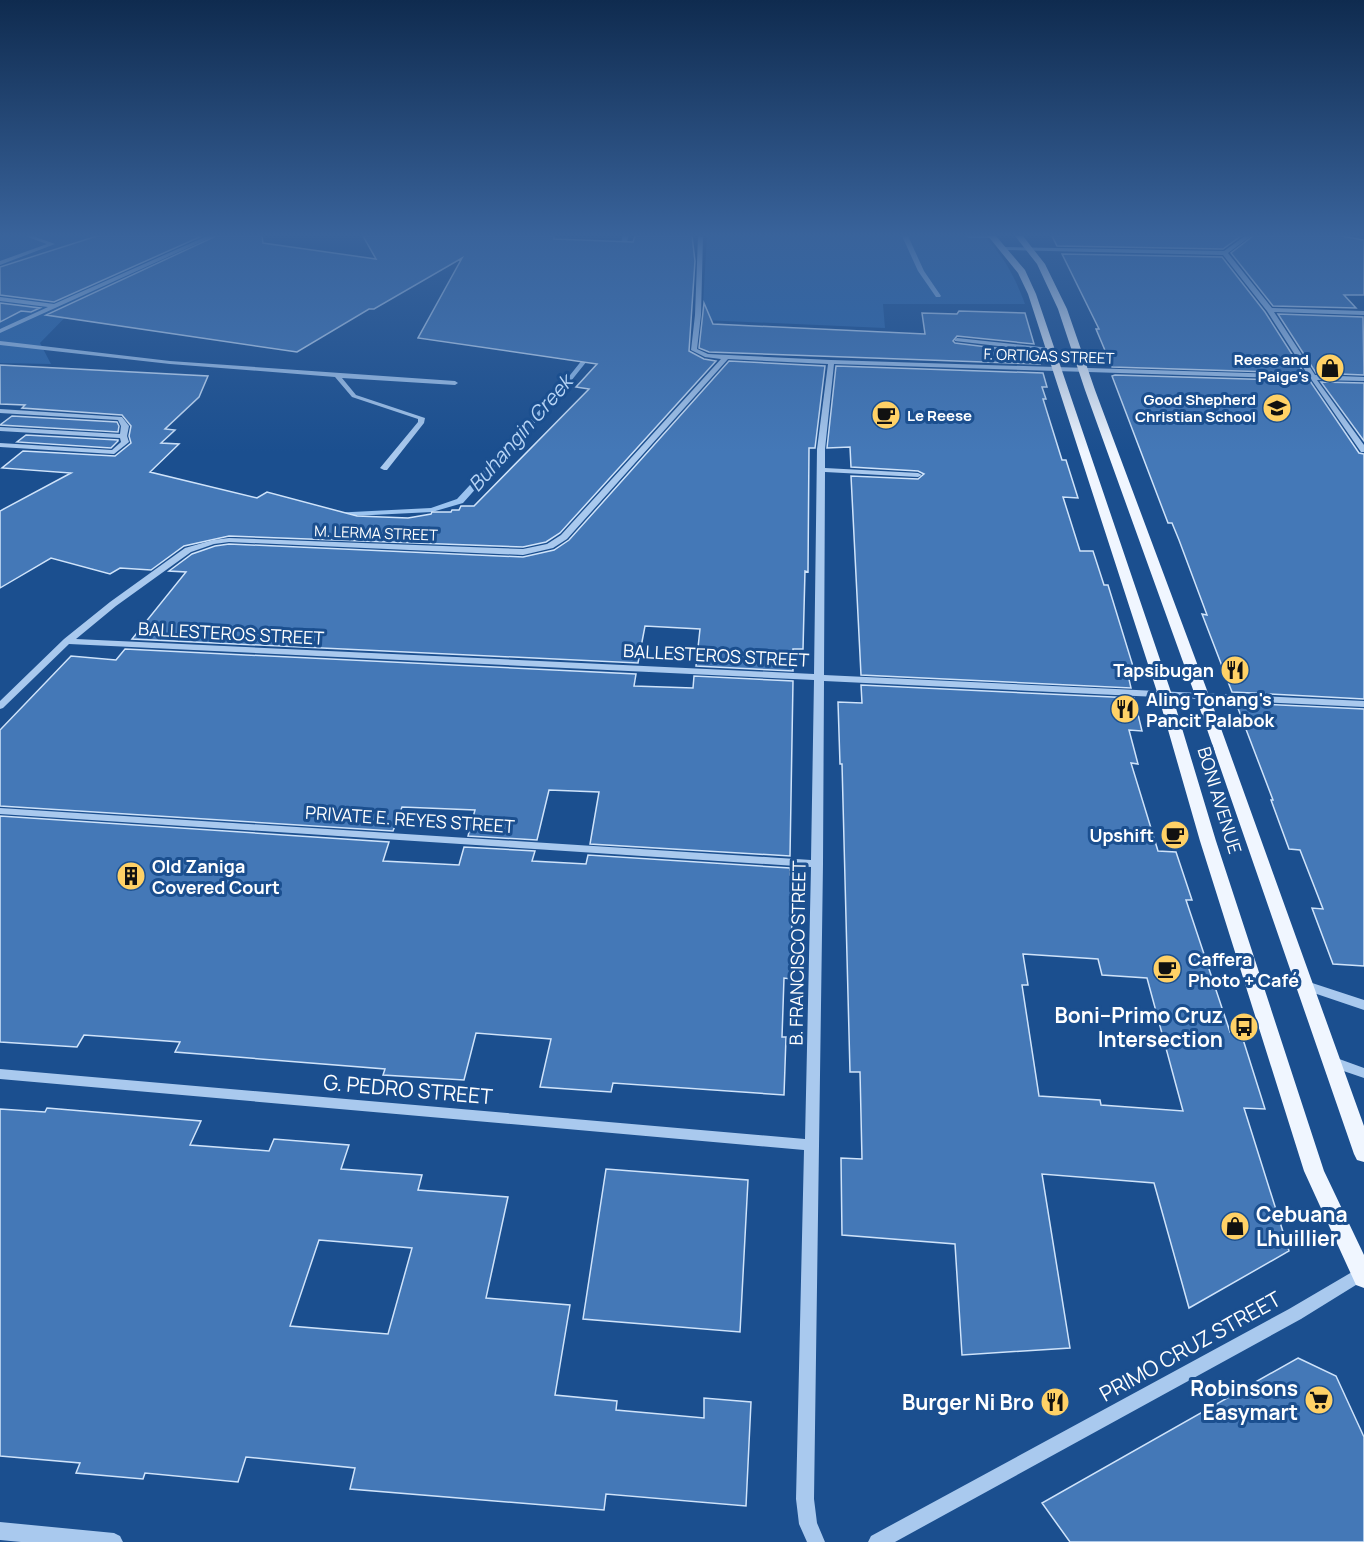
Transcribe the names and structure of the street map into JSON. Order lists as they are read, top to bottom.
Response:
{
  "streets": {
    "main road": ["BONI AVENUE"],
    "street": [
      "F. ORTIGAS STREET",
      "M. LERMA STREET",
      "BALLESTEROS STREET",
      "PRIVATE E. REYES STREET",
      "B. FRANCISCO STREET",
      "G. PEDRO STREET",
      "PRIMO CRUZ STREET"
    ]
  },
  "crossings": [
    ["F. ORTIGAS STREET", "M. LERMA STREET"],
    ["F. ORTIGAS STREET", "BONI AVENUE"],
    ["F. ORTIGAS STREET", "B. FRANCISCO STREET"],
    ["M. LERMA STREET", "BALLESTEROS STREET"],
    ["BALLESTEROS STREET", "BONI AVENUE"],
    ["BALLESTEROS STREET", "B. FRANCISCO STREET"],
    ["BONI AVENUE", "PRIMO CRUZ STREET"],
    ["PRIVATE E. REYES STREET", "B. FRANCISCO STREET"],
    ["B. FRANCISCO STREET", "G. PEDRO STREET"]
  ],
  "water": ["Buhangin Creek"],
  "places": {
    "shop": ["Reese and Paige's", "Cebuana Lhuillier"],
    "school or university": ["Good Shepherd Christian School"],
    "cafe": ["Le Reese", "Upshift", "Caffera Photo + Café"],
    "restaurant": ["Tapsibugan", "Aling Tonang's Pancit Palabok", "Burger Ni Bro"],
    "building": ["Old Zaniga Covered Court"],
    "bus stop": ["Boni–Primo Cruz Intersection"],
    "supermarket": ["Robinsons Easymart"]
  }
}
